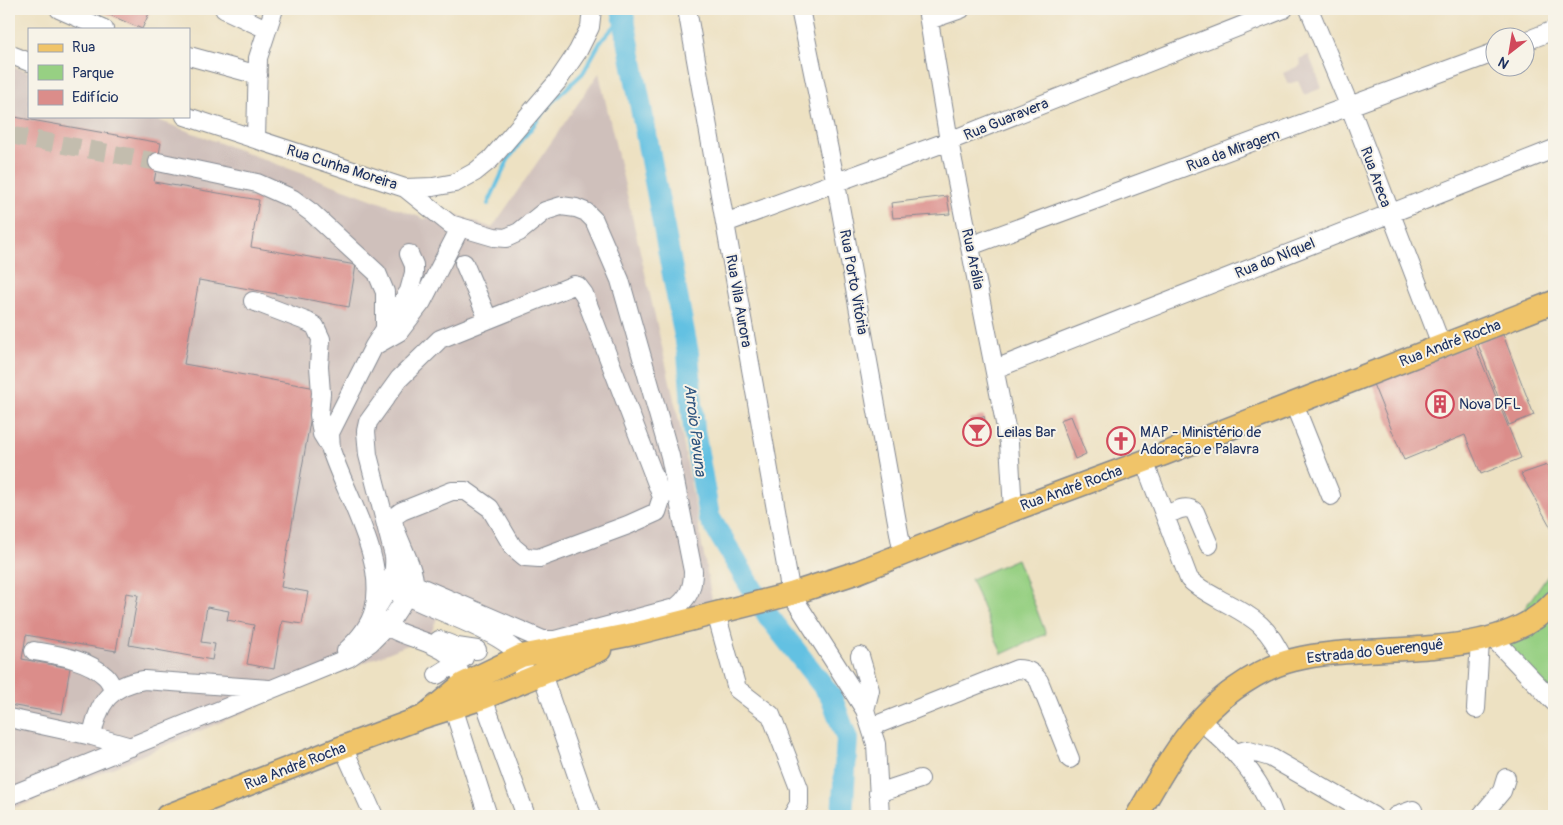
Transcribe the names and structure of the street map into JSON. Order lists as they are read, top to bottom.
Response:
{
  "streets": {
    "main road": ["Rua André Rocha", "Estrada do Guerenguê"],
    "street": [
      "Rua Guaravera",
      "Rua da Miragem",
      "Rua Cunha Moreira",
      "Rua Areca",
      "Rua do Níquel",
      "Rua Arália",
      "Rua Porto Vitória",
      "Rua Vila Aurora"
    ]
  },
  "crossings": [
    ["Rua Guaravera", "Rua Arália"],
    ["Rua Guaravera", "Rua Porto Vitória"],
    ["Rua Guaravera", "Rua Vila Aurora"],
    ["Rua da Miragem", "Rua Areca"],
    ["Rua da Miragem", "Rua Arália"],
    ["Rua Areca", "Rua do Níquel"],
    ["Rua Areca", "Rua André Rocha"],
    ["Rua do Níquel", "Rua Arália"],
    ["Rua Arália", "Rua André Rocha"],
    ["Rua Porto Vitória", "Rua André Rocha"],
    ["Rua Vila Aurora", "Rua André Rocha"]
  ],
  "water": ["Arroio Pavuna"],
  "places": {
    "building": ["Nova DFL"],
    "bar": ["Leilas Bar"],
    "church": ["MAP - Ministério de Adoração e Palavra"]
  },
  "legend": ["Rua", "Parque", "Edifício"],
  "north": "bottom left"
}
